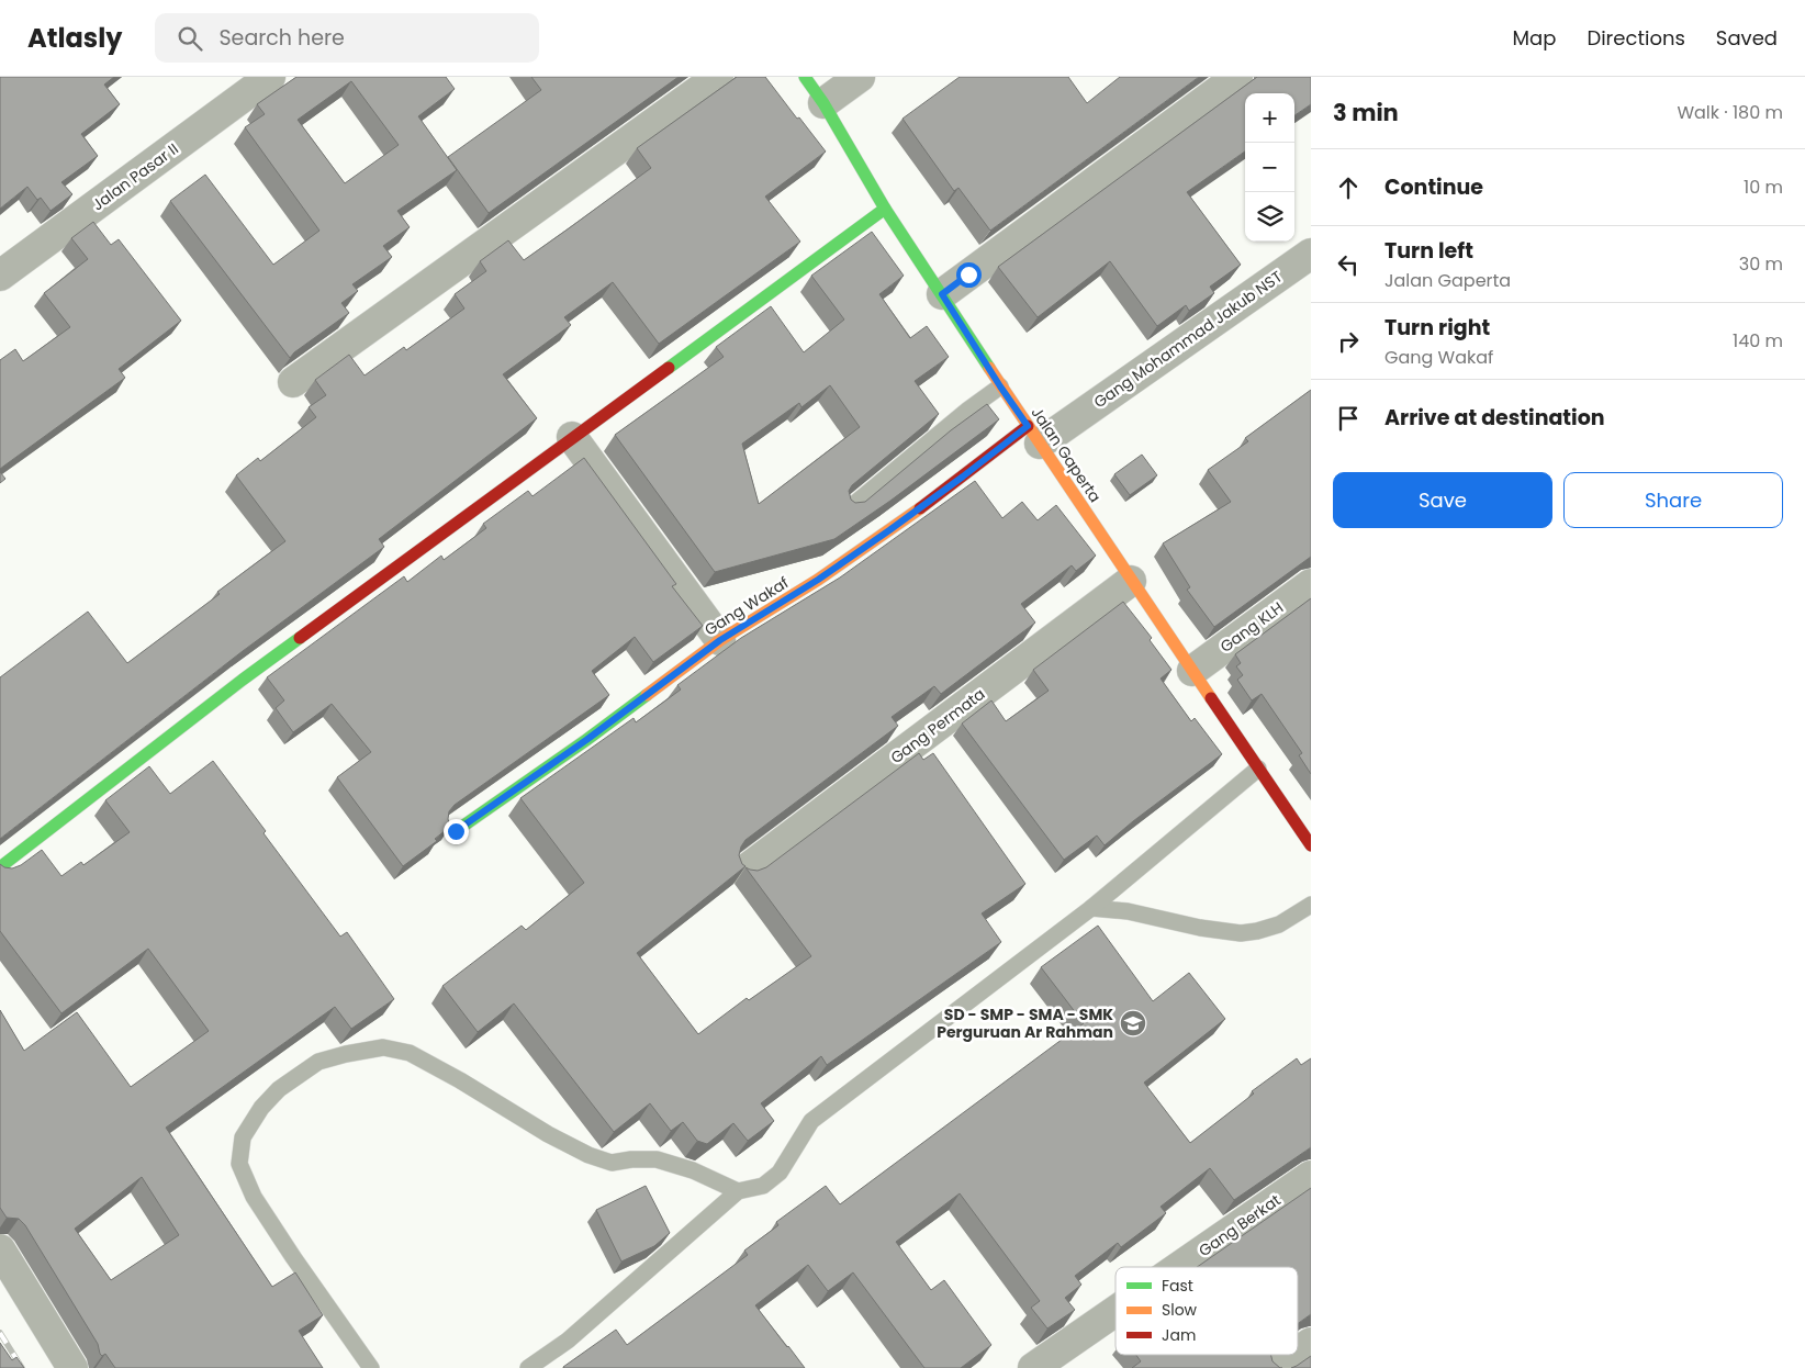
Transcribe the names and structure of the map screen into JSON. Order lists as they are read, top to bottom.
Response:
{
  "streets": {
    "street": [
      "Jalan Pasar II",
      "Gang Mohammad Jakub NST",
      "Jalan Gaperta",
      "Gang Wakaf",
      "Gang KLH",
      "Gang Permata",
      "Gang Berkat"
    ]
  },
  "crossings": [
    ["Gang Mohammad Jakub NST", "Jalan Gaperta"],
    ["Gang Mohammad Jakub NST", "Gang Wakaf"],
    ["Jalan Gaperta", "Gang Wakaf"],
    ["Jalan Gaperta", "Gang KLH"],
    ["Jalan Gaperta", "Gang Permata"]
  ],
  "places": {
    "school or university": ["SD - SMP - SMA - SMK Perguruan Ar Rahman"]
  },
  "legend": ["Fast", "Slow", "Jam"],
  "page": {
    "header": "Atlasly",
    "search": "Search here",
    "nav": ["Map", "Directions", "Saved"],
    "heading": ["3 min", "Walk · 180 m"],
    "map_buttons": ["+", "−"],
    "list": [
      ["Continue", "10 m"],
      ["Turn left", "Jalan Gaperta", "30 m"],
      ["Turn right", "Gang Wakaf", "140 m"],
      "Arrive at destination"
    ],
    "buttons": ["Save", "Share"]
  }
}
